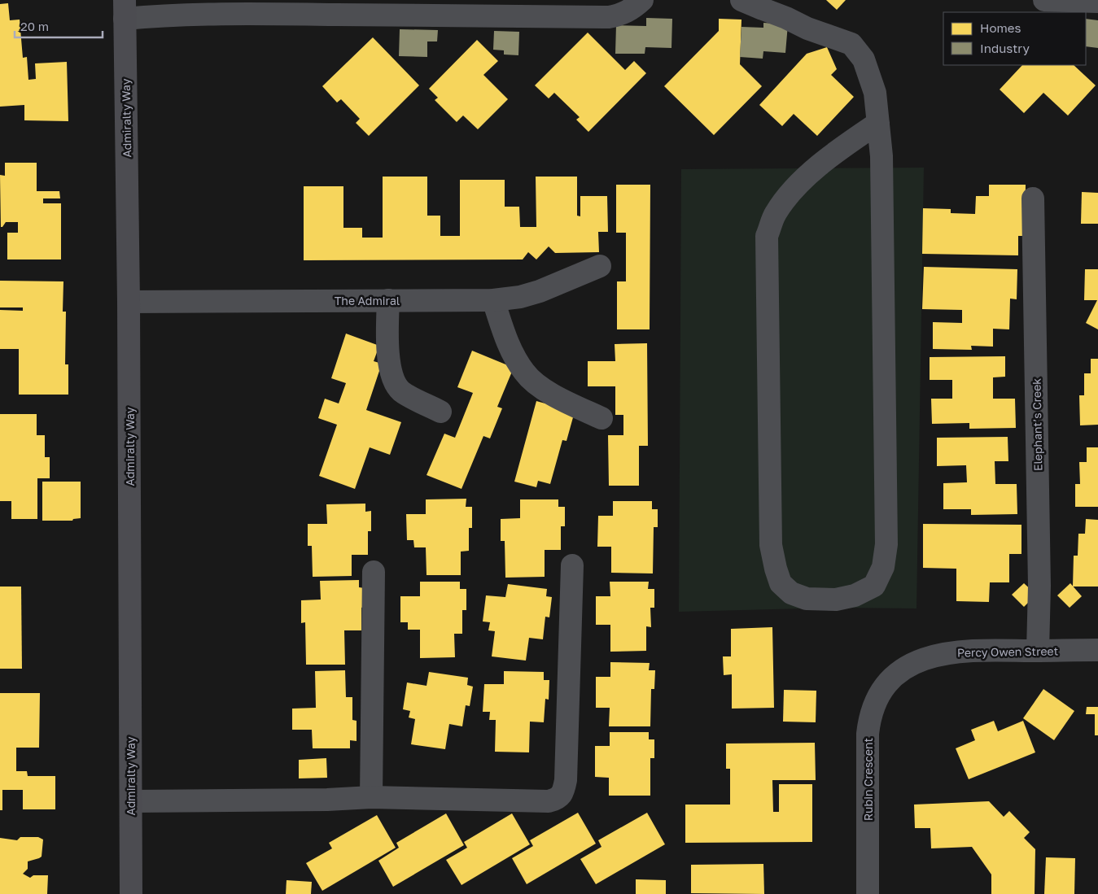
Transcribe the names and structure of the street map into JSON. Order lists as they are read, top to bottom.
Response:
{
  "streets": {
    "main road": ["Admiralty Way"],
    "street": [
      "The Admiral",
      "Elephant’s Creek",
      "Percy Owen Street",
      "Rubin Crescent"
    ]
  },
  "crossings": [
    ["Admiralty Way", "The Admiral"],
    ["Elephant’s Creek", "Percy Owen Street"],
    ["Percy Owen Street", "Rubin Crescent"]
  ],
  "legend": ["Homes", "Industry"],
  "scale_bar": "20 m"
}
